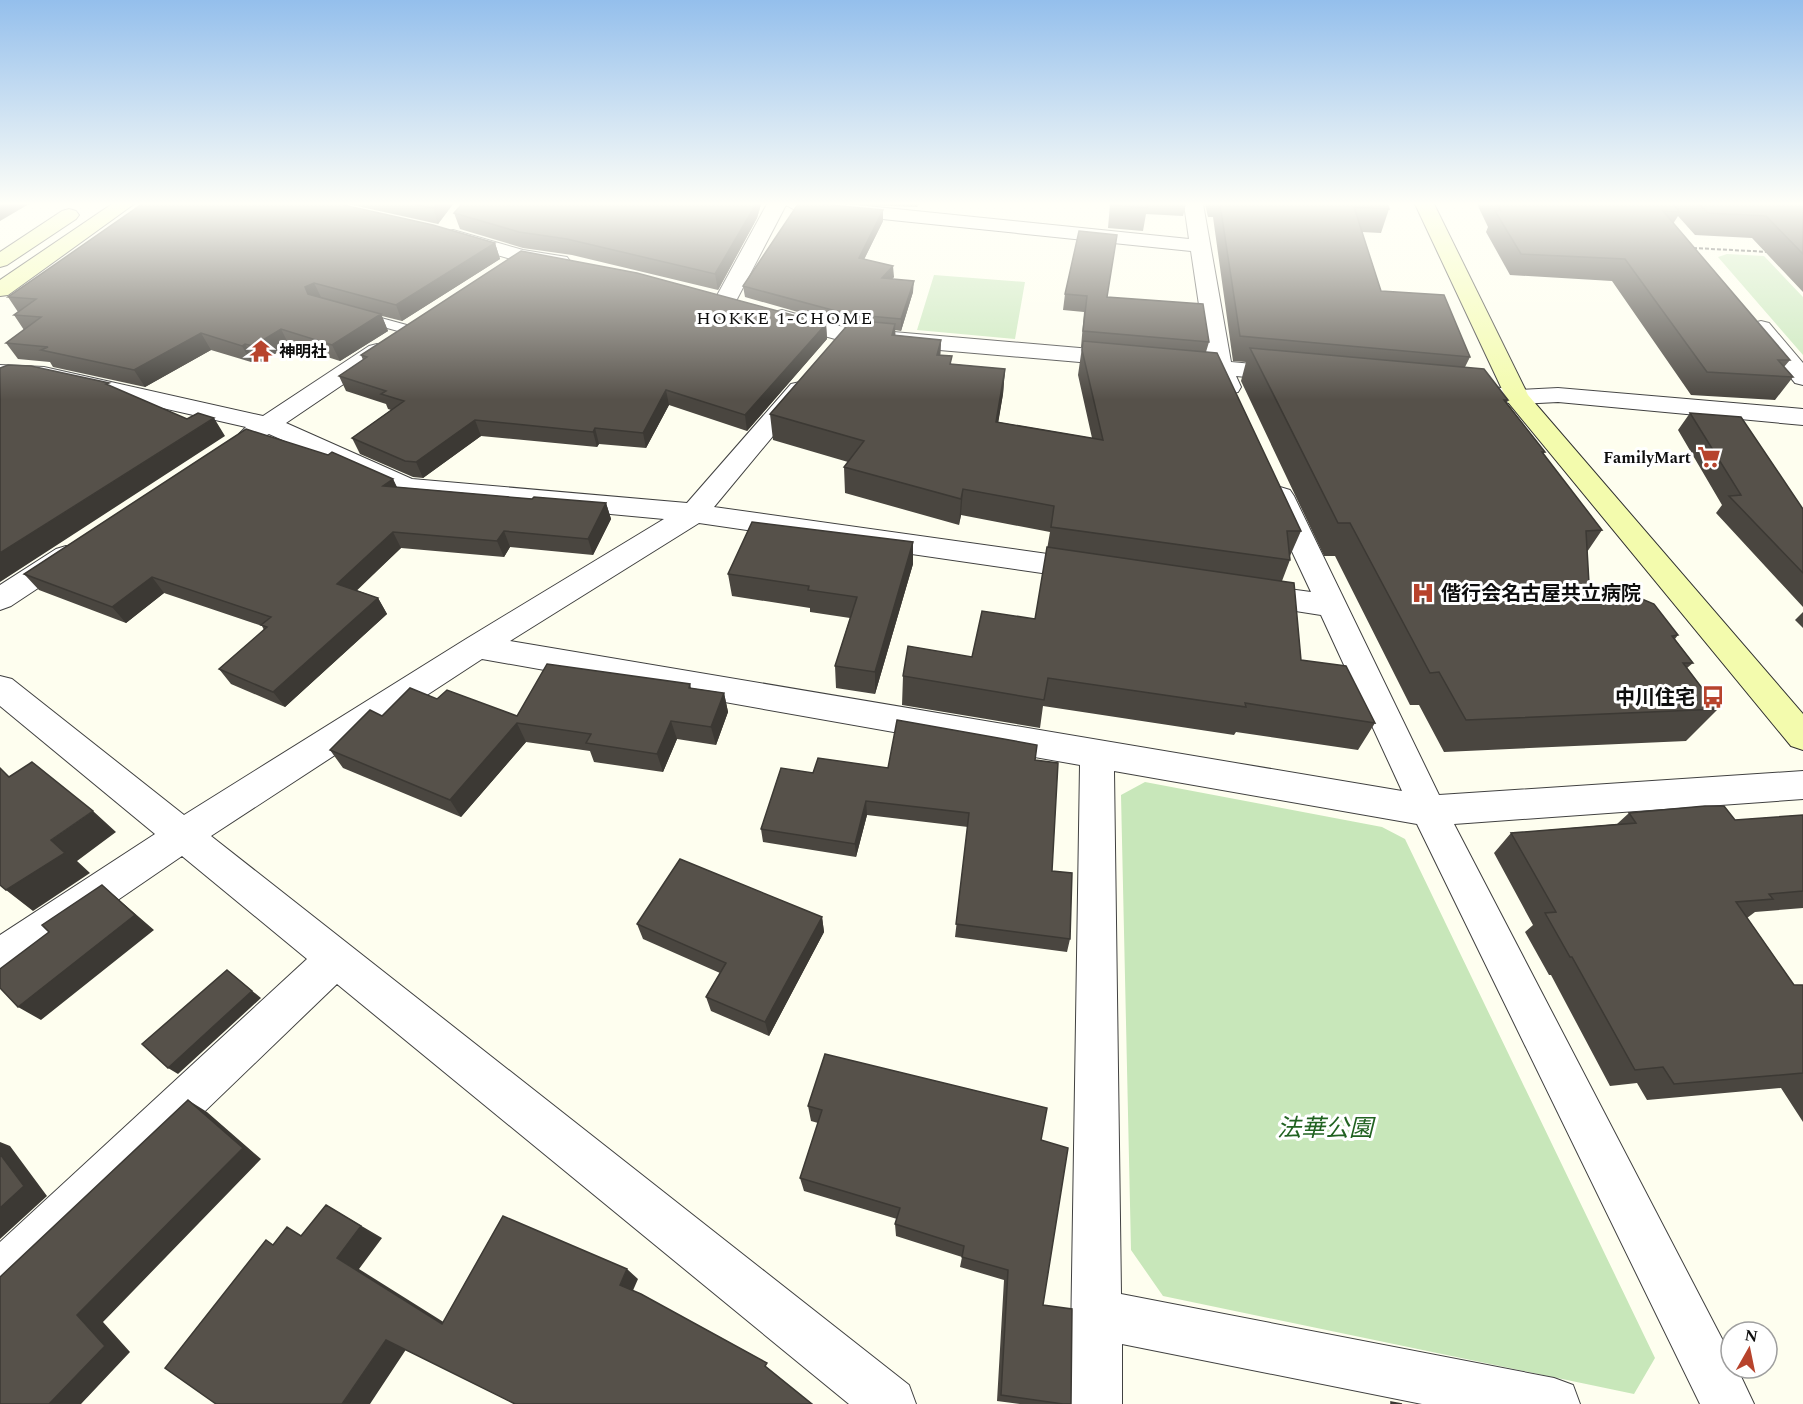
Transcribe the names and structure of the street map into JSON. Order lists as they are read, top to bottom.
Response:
{
  "districts": ["HOKKE 1-CHOME"],
  "parks": ["法華公園"],
  "places": {
    "temple": ["神明社"],
    "supermarket": ["FamilyMart"],
    "hospital": ["偕行会名古屋共立病院"],
    "bus stop": ["中川住宅"]
  },
  "north": "top"
}
